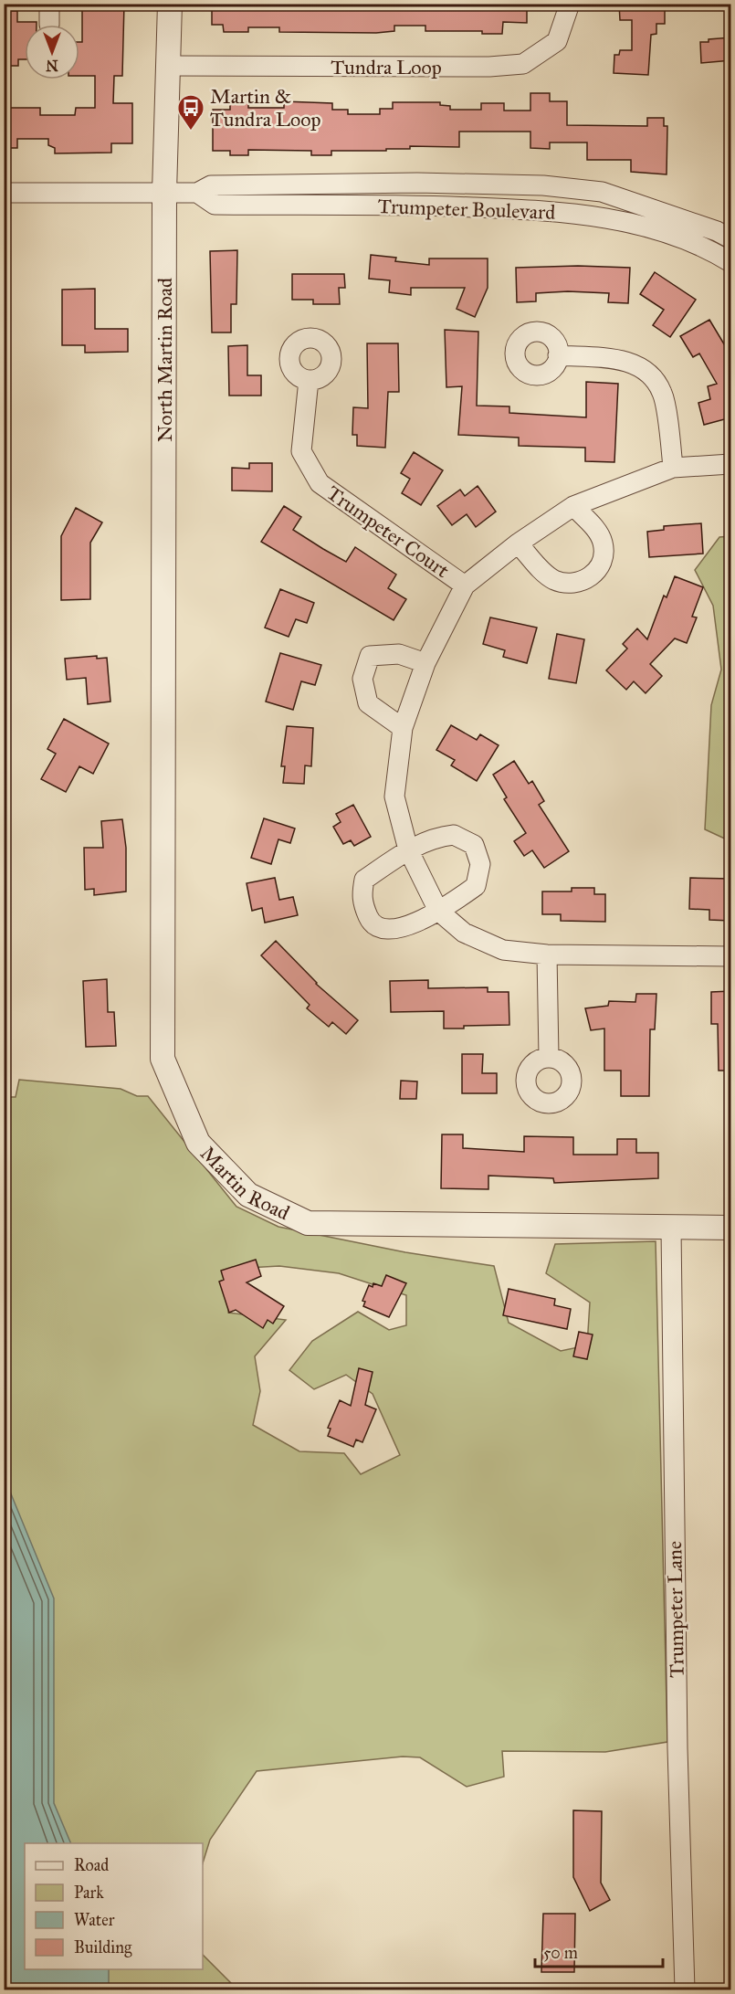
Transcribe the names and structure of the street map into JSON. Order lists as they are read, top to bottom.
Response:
{
  "streets": {
    "street": [
      "Tundra Loop",
      "Trumpeter Boulevard",
      "North Martin Road",
      "Trumpeter Court",
      "Martin Road",
      "Trumpeter Lane"
    ]
  },
  "crossings": [
    ["Tundra Loop", "North Martin Road"],
    ["Trumpeter Boulevard", "North Martin Road"],
    ["North Martin Road", "Martin Road"],
    ["Martin Road", "Trumpeter Lane"]
  ],
  "places": {
    "bus stop": ["Martin & Tundra Loop"]
  },
  "legend": [
    "Road",
    "Park",
    "Water",
    "Building"
  ],
  "scale_bar": "50 m",
  "north": "bottom"
}
